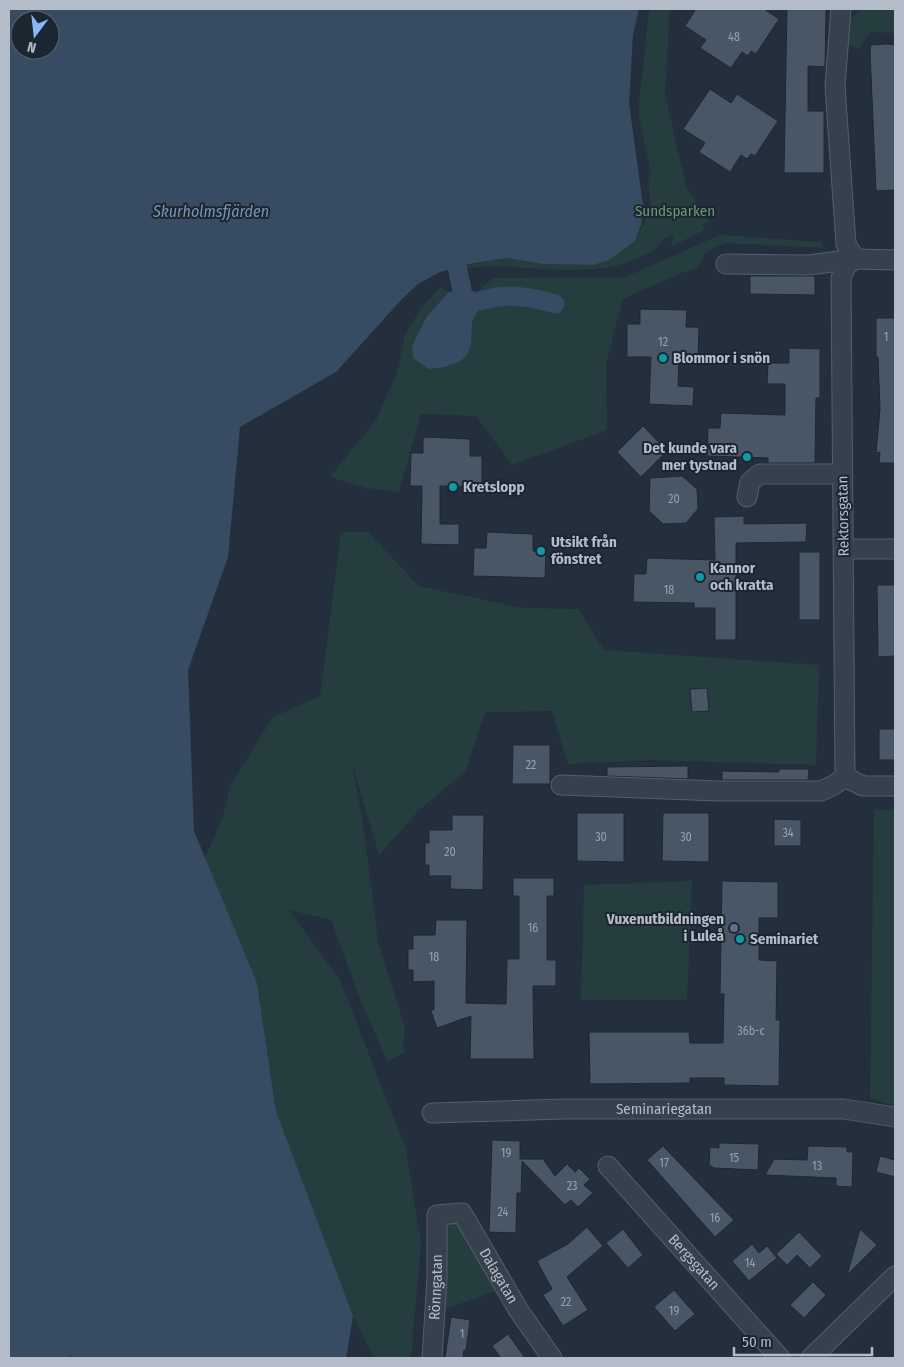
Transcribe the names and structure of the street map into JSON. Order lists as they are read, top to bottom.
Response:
{
  "streets": {
    "street": [
      "Rektorsgatan",
      "Seminariegatan",
      "Bergsgatan",
      "Dalagatan",
      "Rönngatan"
    ]
  },
  "crossings": [
    ["Dalagatan", "Rönngatan"]
  ],
  "water": ["Skurholmsfjärden"],
  "parks": ["Sundsparken"],
  "places": [
    "Blommor i snön",
    "Det kunde vara mer tystnad",
    "Kretslopp",
    "Utsikt från fönstret",
    "Kannor och kratta",
    "Vuxenutbildningen i Luleå",
    "Seminariet"
  ],
  "house_numbers": [
    "48",
    "1",
    "12",
    "20",
    "18",
    "22",
    "34",
    "30",
    "30",
    "20",
    "16",
    "18",
    "36b-c",
    "19",
    "15",
    "17",
    "13",
    "23",
    "24",
    "16",
    "14",
    "22",
    "19",
    "1"
  ],
  "scale_bar": "50 m",
  "north": "bottom"
}
